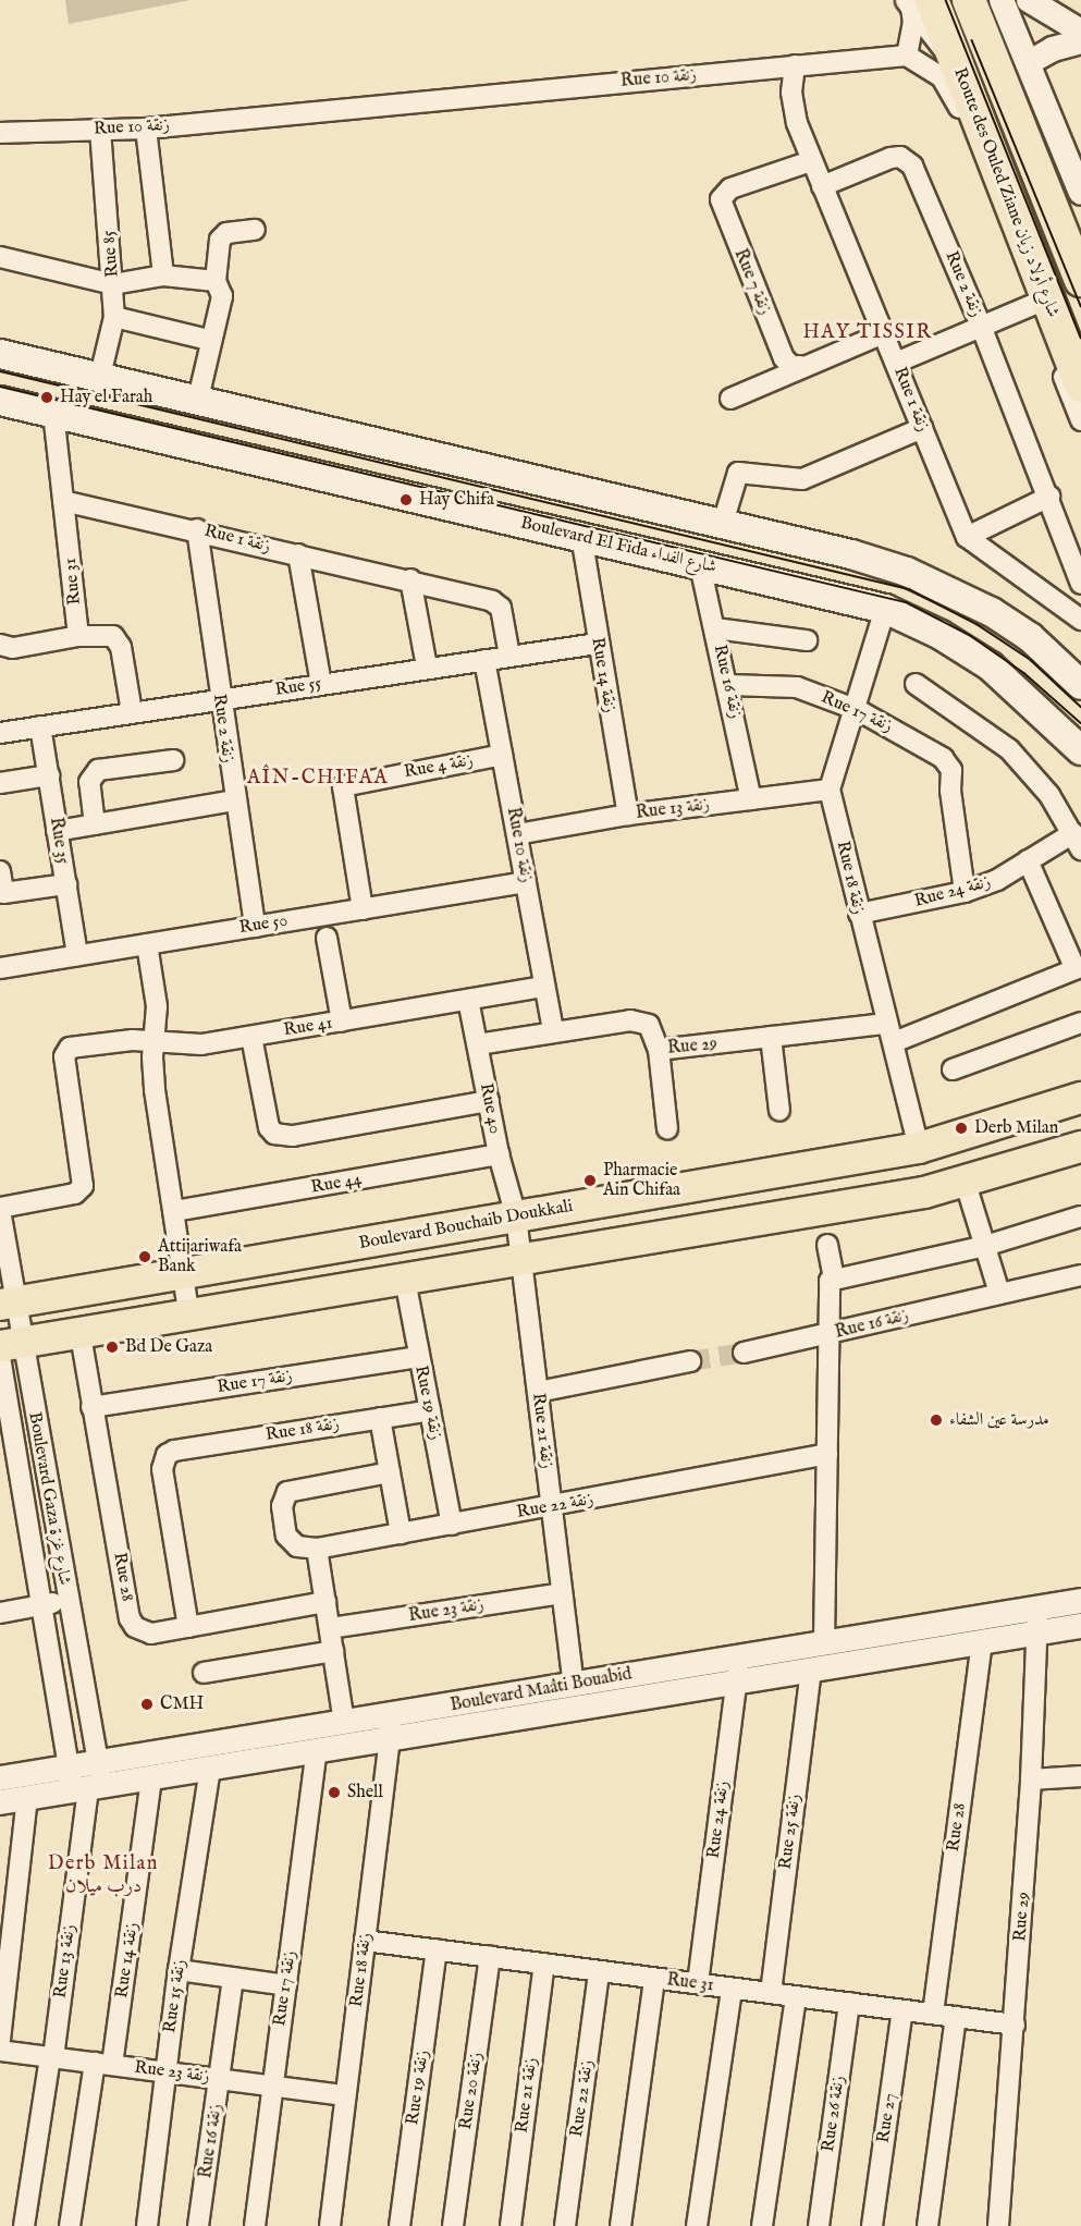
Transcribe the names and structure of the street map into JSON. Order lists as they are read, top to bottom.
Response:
{
  "streets": {
    "highway": ["Route des Ouled Ziane شارع أولاد زيان"],
    "main road": ["Boulevard El Fida شارع الفداء", "Boulevard Bouchaib Doukkali"],
    "street": [
      "Rue 10 زنقة",
      "Rue 85",
      "Rue 7 زنقة",
      "Rue 2 زنقة",
      "Rue 1 زنقة",
      "Rue 31",
      "Rue 14 زنقة",
      "Rue 16 زنقة",
      "Rue 55",
      "Rue 17 زنقة",
      "Rue 4 زنقة",
      "Rue 13 زنقة",
      "Rue 35",
      "Rue 18 زنقة",
      "Rue 24 زنقة",
      "Rue 50",
      "Rue 41",
      "Rue 29",
      "Rue 40",
      "Rue 44",
      "Rue 19 زنقة",
      "Rue 21 زنقة",
      "Boulevard Gaza شارع غزة",
      "Rue 22 زنقة",
      "Rue 28",
      "Rue 23 زنقة",
      "Boulevard Maâti Bouabid",
      "Rue 25 زنقة",
      "Rue 15 زنقة",
      "Rue 20 زنقة",
      "Rue 26 زنقة",
      "Rue 27"
    ]
  },
  "crossings": [
    ["Rue 10 زنقة", "Rue 85"],
    ["Rue 10 زنقة", "Rue 1 زنقة"],
    ["Rue 10 زنقة", "Rue 55"],
    ["Rue 10 زنقة", "Rue 4 زنقة"],
    ["Rue 10 زنقة", "Rue 13 زنقة"],
    ["Rue 10 زنقة", "Rue 50"],
    ["Rue 10 زنقة", "Rue 41"],
    ["Rue 10 زنقة", "Rue 29"],
    ["Rue 7 زنقة", "Rue 1 زنقة"],
    ["Rue 2 زنقة", "Rue 1 زنقة"],
    ["Rue 2 زنقة", "Rue 55"],
    ["Rue 2 زنقة", "Rue 50"],
    ["Rue 1 زنقة", "Rue 31"],
    ["Rue 1 زنقة", "Rue 55"],
    ["Boulevard El Fida شارع الفداء", "Rue 31"],
    ["Boulevard El Fida شارع الفداء", "Rue 14 زنقة"],
    ["Boulevard El Fida شارع الفداء", "Rue 16 زنقة"],
    ["Rue 31", "Rue 18 زنقة"],
    ["Rue 31", "Rue 24 زنقة"],
    ["Rue 31", "Rue 29"],
    ["Rue 31", "Rue 19 زنقة"],
    ["Rue 31", "Rue 21 زنقة"],
    ["Rue 31", "Rue 22 زنقة"],
    ["Rue 31", "Rue 28"],
    ["Rue 31", "Rue 25 زنقة"],
    ["Rue 31", "Rue 20 زنقة"],
    ["Rue 31", "Rue 26 زنقة"],
    ["Rue 31", "Rue 27"],
    ["Rue 14 زنقة", "Rue 55"],
    ["Rue 14 زنقة", "Rue 13 زنقة"],
    ["Rue 14 زنقة", "Rue 23 زنقة"],
    ["Rue 14 زنقة", "Boulevard Maâti Bouabid"],
    ["Rue 16 زنقة", "Rue 17 زنقة"],
    ["Rue 16 زنقة", "Rue 13 زنقة"],
    ["Rue 16 زنقة", "Rue 23 زنقة"],
    ["Rue 55", "Rue 35"],
    ["Rue 17 زنقة", "Rue 24 زنقة"],
    ["Rue 17 زنقة", "Rue 19 زنقة"],
    ["Rue 17 زنقة", "Rue 28"],
    ["Rue 17 زنقة", "Rue 23 زنقة"],
    ["Rue 17 زنقة", "Boulevard Maâti Bouabid"],
    ["Rue 4 زنقة", "Rue 50"],
    ["Rue 13 زنقة", "Rue 18 زنقة"],
    ["Rue 13 زنقة", "Boulevard Gaza شارع غزة"],
    ["Rue 13 زنقة", "Rue 23 زنقة"],
    ["Rue 13 زنقة", "Boulevard Maâti Bouabid"],
    ["Rue 35", "Rue 50"],
    ["Rue 18 زنقة", "Rue 24 زنقة"],
    ["Rue 18 زنقة", "Rue 29"],
    ["Rue 18 زنقة", "Boulevard Bouchaib Doukkali"],
    ["Rue 18 زنقة", "Rue 19 زنقة"],
    ["Rue 18 زنقة", "Rue 28"],
    ["Rue 18 زنقة", "Rue 23 زنقة"],
    ["Rue 18 زنقة", "Boulevard Maâti Bouabid"],
    ["Rue 24 زنقة", "Boulevard Maâti Bouabid"],
    ["Rue 41", "Rue 40"],
    ["Rue 41", "Boulevard Gaza شارع غزة"],
    ["Rue 29", "Rue 40"],
    ["Rue 29", "Boulevard Maâti Bouabid"],
    ["Rue 40", "Rue 44"],
    ["Rue 40", "Boulevard Bouchaib Doukkali"],
    ["Rue 40", "Rue 21 زنقة"],
    ["Boulevard Bouchaib Doukkali", "Rue 21 زنقة"],
    ["Boulevard Bouchaib Doukkali", "Boulevard Gaza شارع غزة"],
    ["Rue 19 زنقة", "Rue 22 زنقة"],
    ["Rue 21 زنقة", "Rue 22 زنقة"],
    ["Rue 21 زنقة", "Rue 23 زنقة"],
    ["Rue 21 زنقة", "Boulevard Maâti Bouabid"],
    ["Boulevard Gaza شارع غزة", "Boulevard Maâti Bouabid"],
    ["Rue 28", "Boulevard Maâti Bouabid"],
    ["Rue 23 زنقة", "Rue 15 زنقة"],
    ["Boulevard Maâti Bouabid", "Rue 25 زنقة"],
    ["Boulevard Maâti Bouabid", "Rue 15 زنقة"]
  ],
  "districts": ["HAY TISSIR", "AÎN-CHIFAA", "Derb Milan درب ميلان"],
  "places": [
    "Hay el Farah",
    "Hay Chifa",
    "Derb Milan",
    "Pharmacie Ain Chifaa",
    "Attijariwafa Bank",
    "Bd De Gaza",
    "مدرسة عين الشفاء",
    "CMH",
    "Shell"
  ]
}
